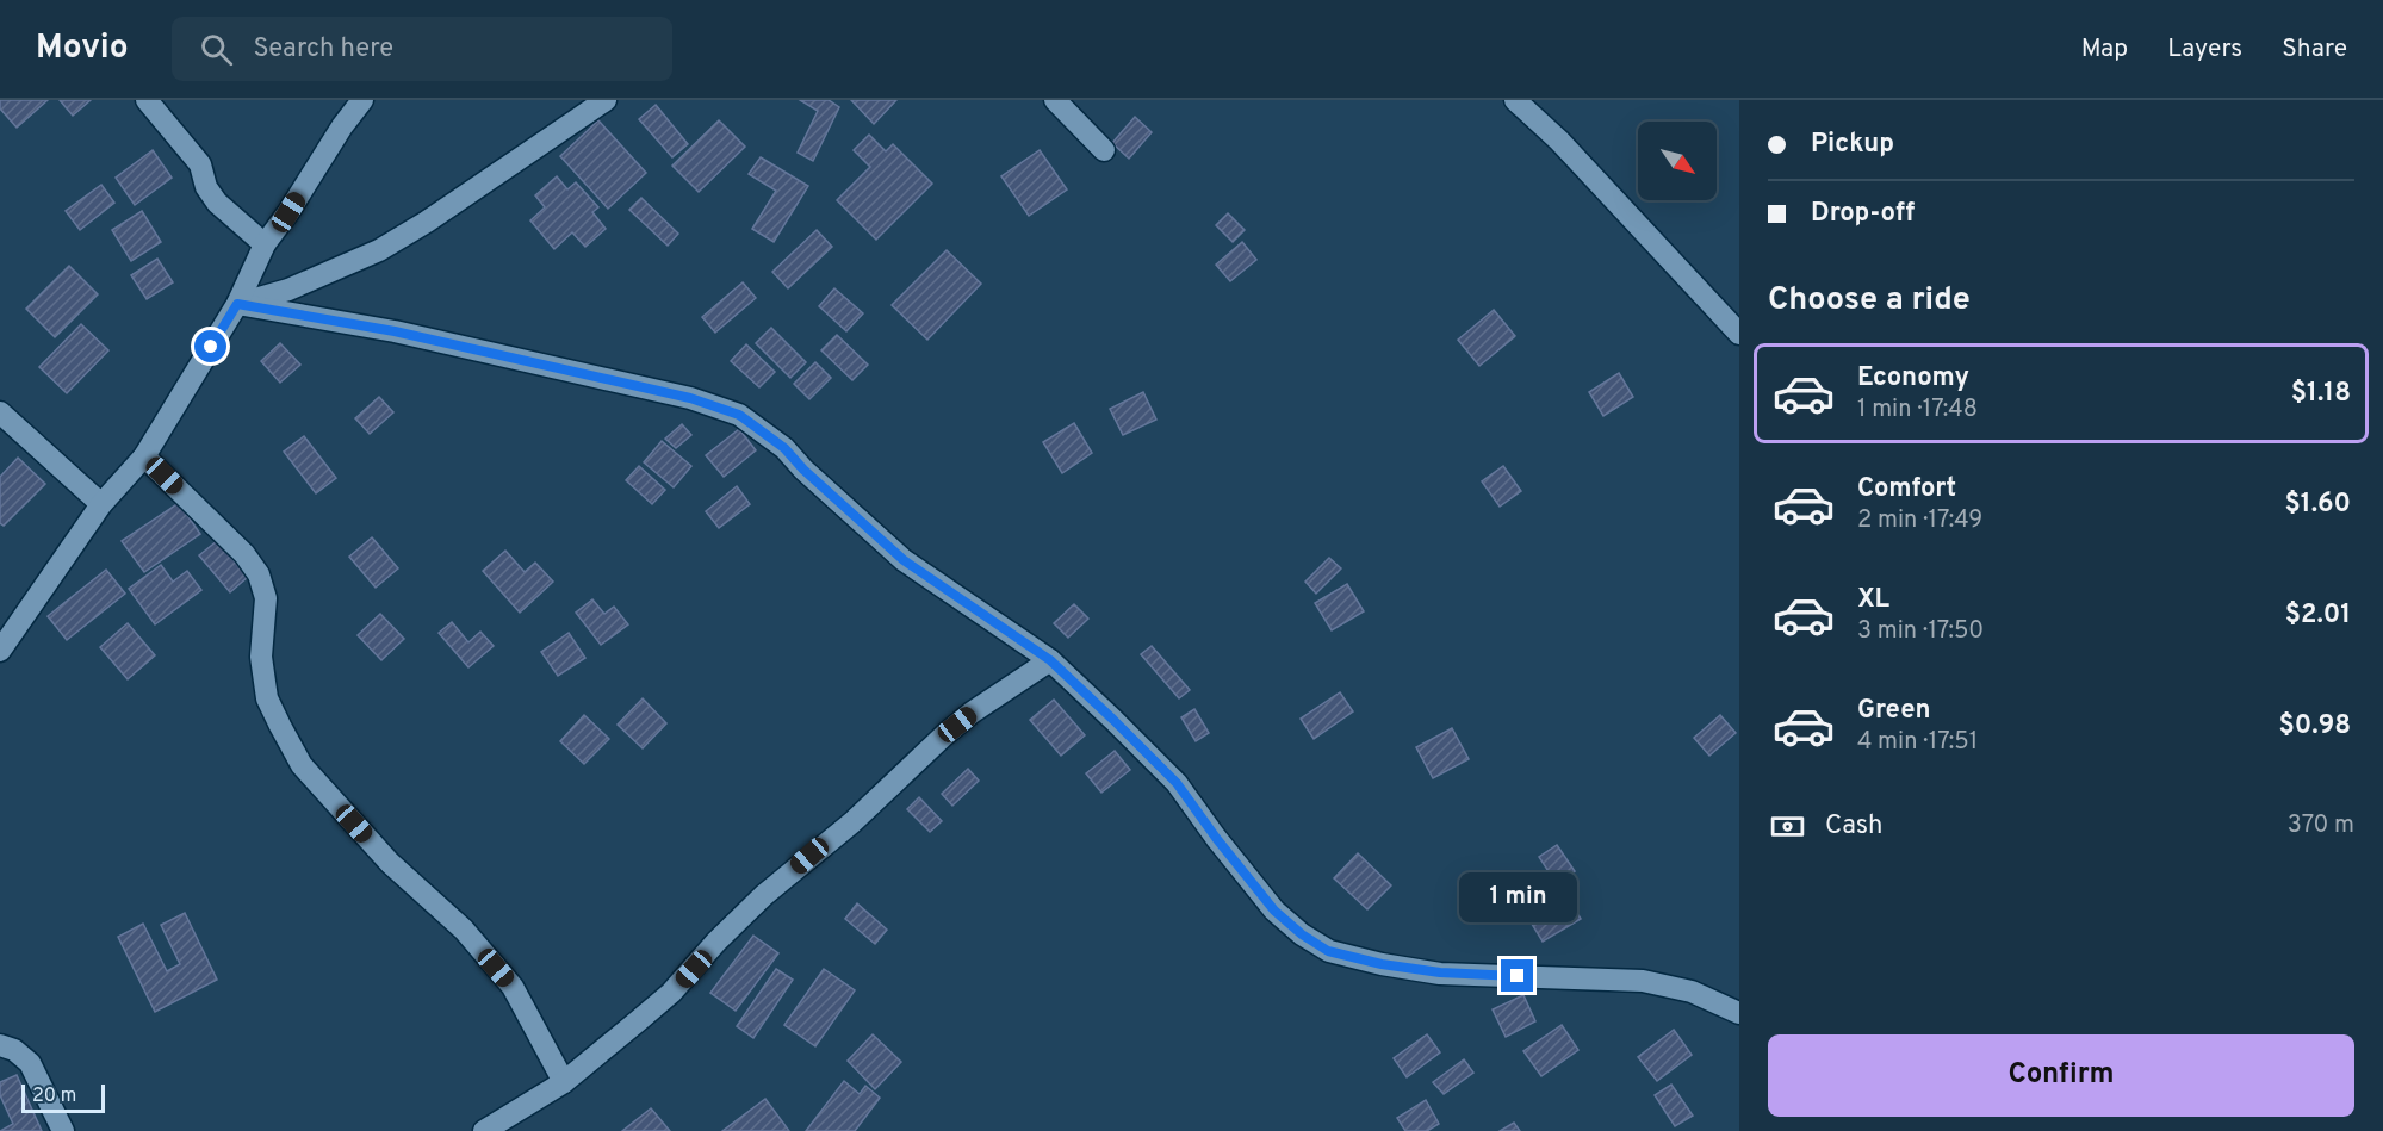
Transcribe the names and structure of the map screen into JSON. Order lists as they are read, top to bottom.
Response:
{
  "scale_bar": "20 m",
  "north": "bottom right",
  "page": {
    "header": "Movio",
    "search": "Search here",
    "nav": ["Map", "Layers", "Share"],
    "banner": ["Pickup", "Drop-off"],
    "heading": "Choose a ride",
    "list": [
      {
        "name": "Economy",
        "note": "1 min · 17:48",
        "value": "$1.18"
      },
      {
        "name": "Comfort",
        "note": "2 min · 17:49",
        "value": "$1.60"
      },
      {
        "name": "XL",
        "note": "3 min · 17:50",
        "value": "$2.01"
      },
      {
        "name": "Green",
        "note": "4 min · 17:51",
        "value": "$0.98"
      }
    ],
    "pay": ["Cash", "370 m"],
    "bubble": "1 min",
    "buttons": "Confirm",
    "scale": "20 m"
  }
}
